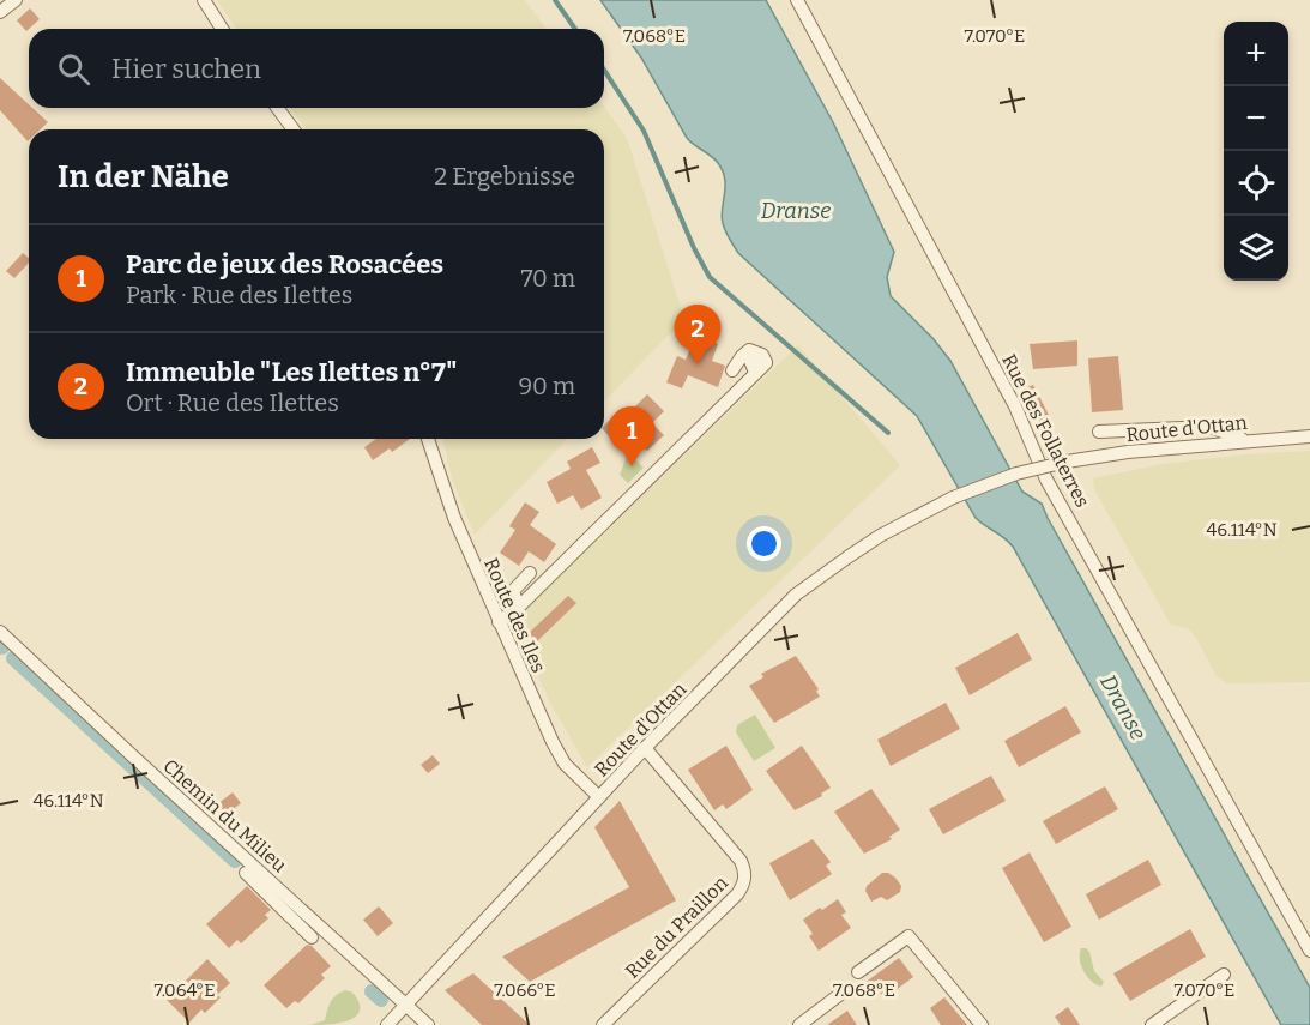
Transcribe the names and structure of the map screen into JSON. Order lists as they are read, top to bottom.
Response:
{
  "streets": {
    "street": [
      "Route d'Ottan",
      "Rue des Follaterres",
      "Route des Iles",
      "Chemin du Milieu",
      "Rue du Praillon"
    ]
  },
  "crossings": [
    ["Route d'Ottan", "Route des Iles"],
    ["Route d'Ottan", "Chemin du Milieu"],
    ["Route d'Ottan", "Rue du Praillon"]
  ],
  "water": ["Dranse"],
  "page": {
    "map_buttons": ["+", "−"],
    "search": "Hier suchen",
    "heading": ["In der Nähe", "2 Ergebnisse"],
    "list": [
      {
        "mark": "1",
        "name": "Parc de jeux des Rosacées",
        "note": "Park · Rue des Ilettes",
        "value": "70 m"
      },
      {
        "mark": "2",
        "name": "Immeuble \"Les Ilettes n°7\"",
        "note": "Ort · Rue des Ilettes",
        "value": "90 m"
      }
    ],
    "pins": ["2", "1"]
  },
  "coordinates": [
    "7.068°E",
    "7.070°E",
    "46.114°N",
    "7.064°E",
    "7.066°E"
  ]
}
